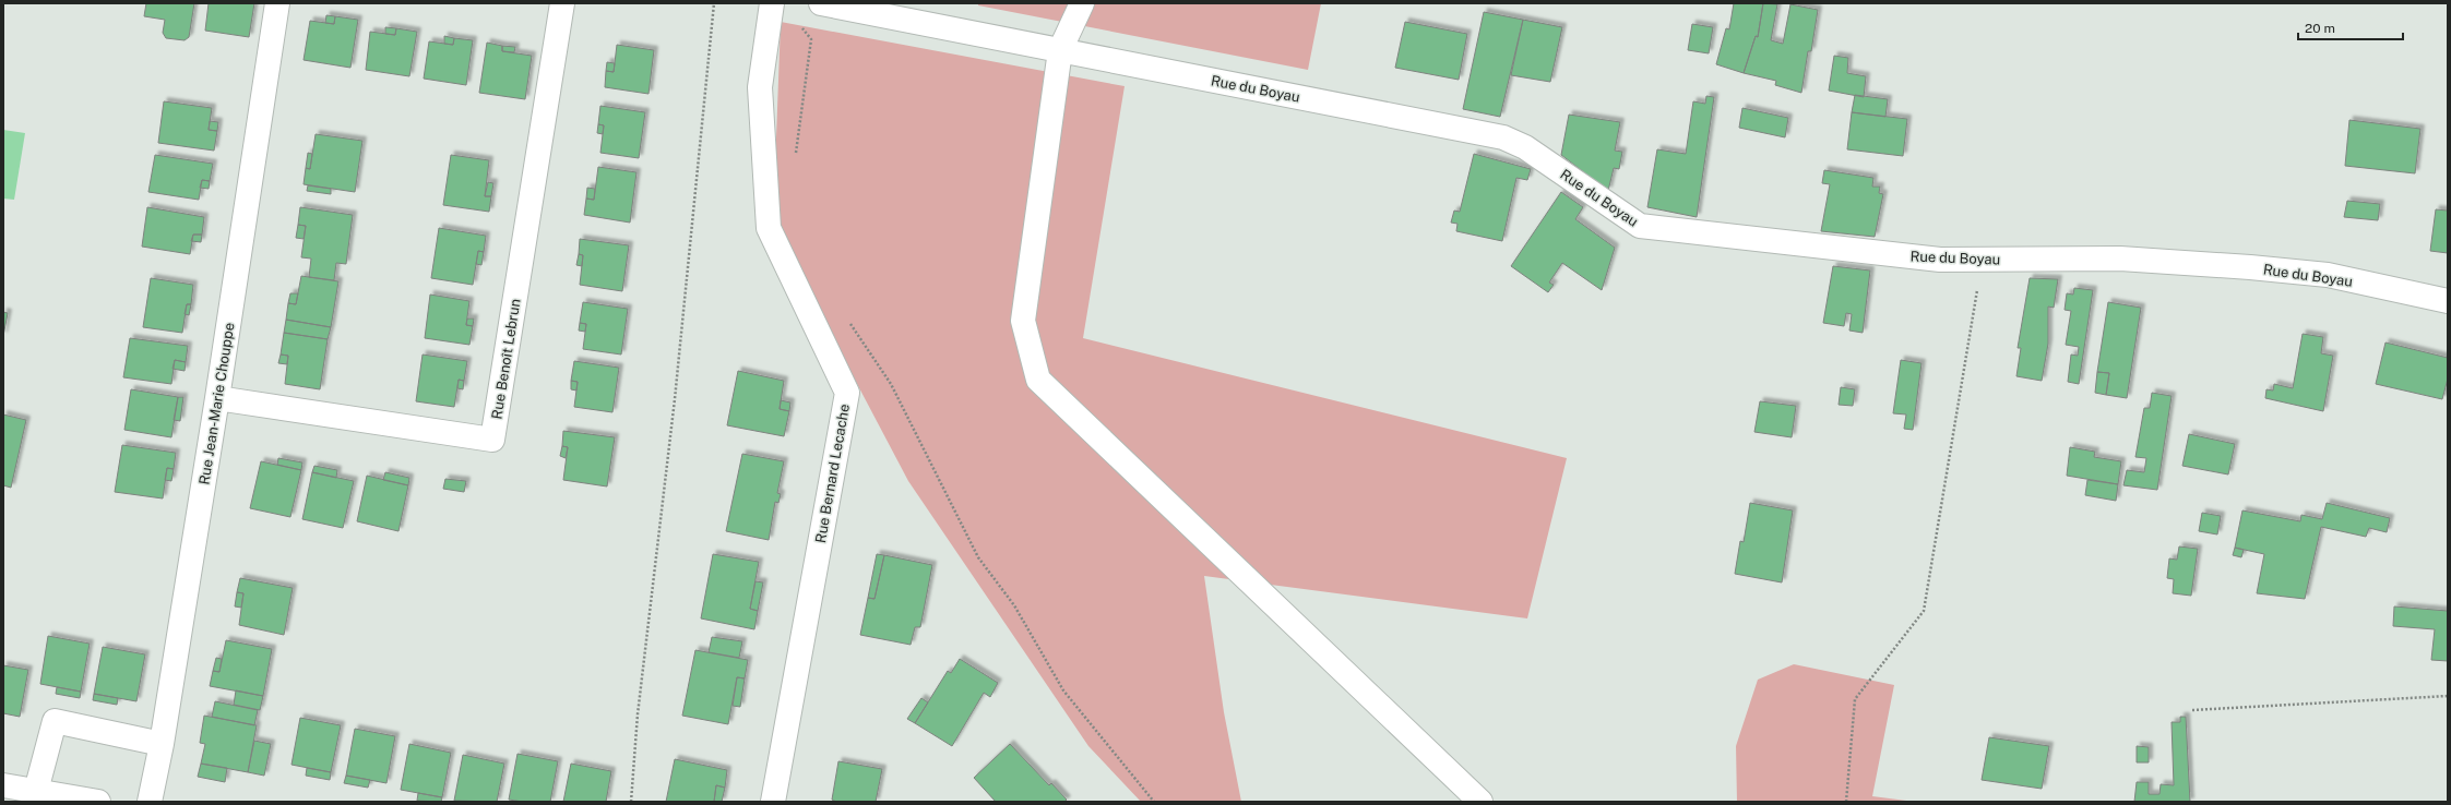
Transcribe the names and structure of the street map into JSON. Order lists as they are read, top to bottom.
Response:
{
  "streets": {
    "street": [
      "Rue du Boyau",
      "Rue Benoît Lebrun",
      "Rue Jean-Marie Chouppe",
      "Rue Bernard Lecache"
    ]
  },
  "crossings": [
    ["Rue Benoît Lebrun", "Rue Jean-Marie Chouppe"]
  ],
  "scale_bar": "20 m"
}
